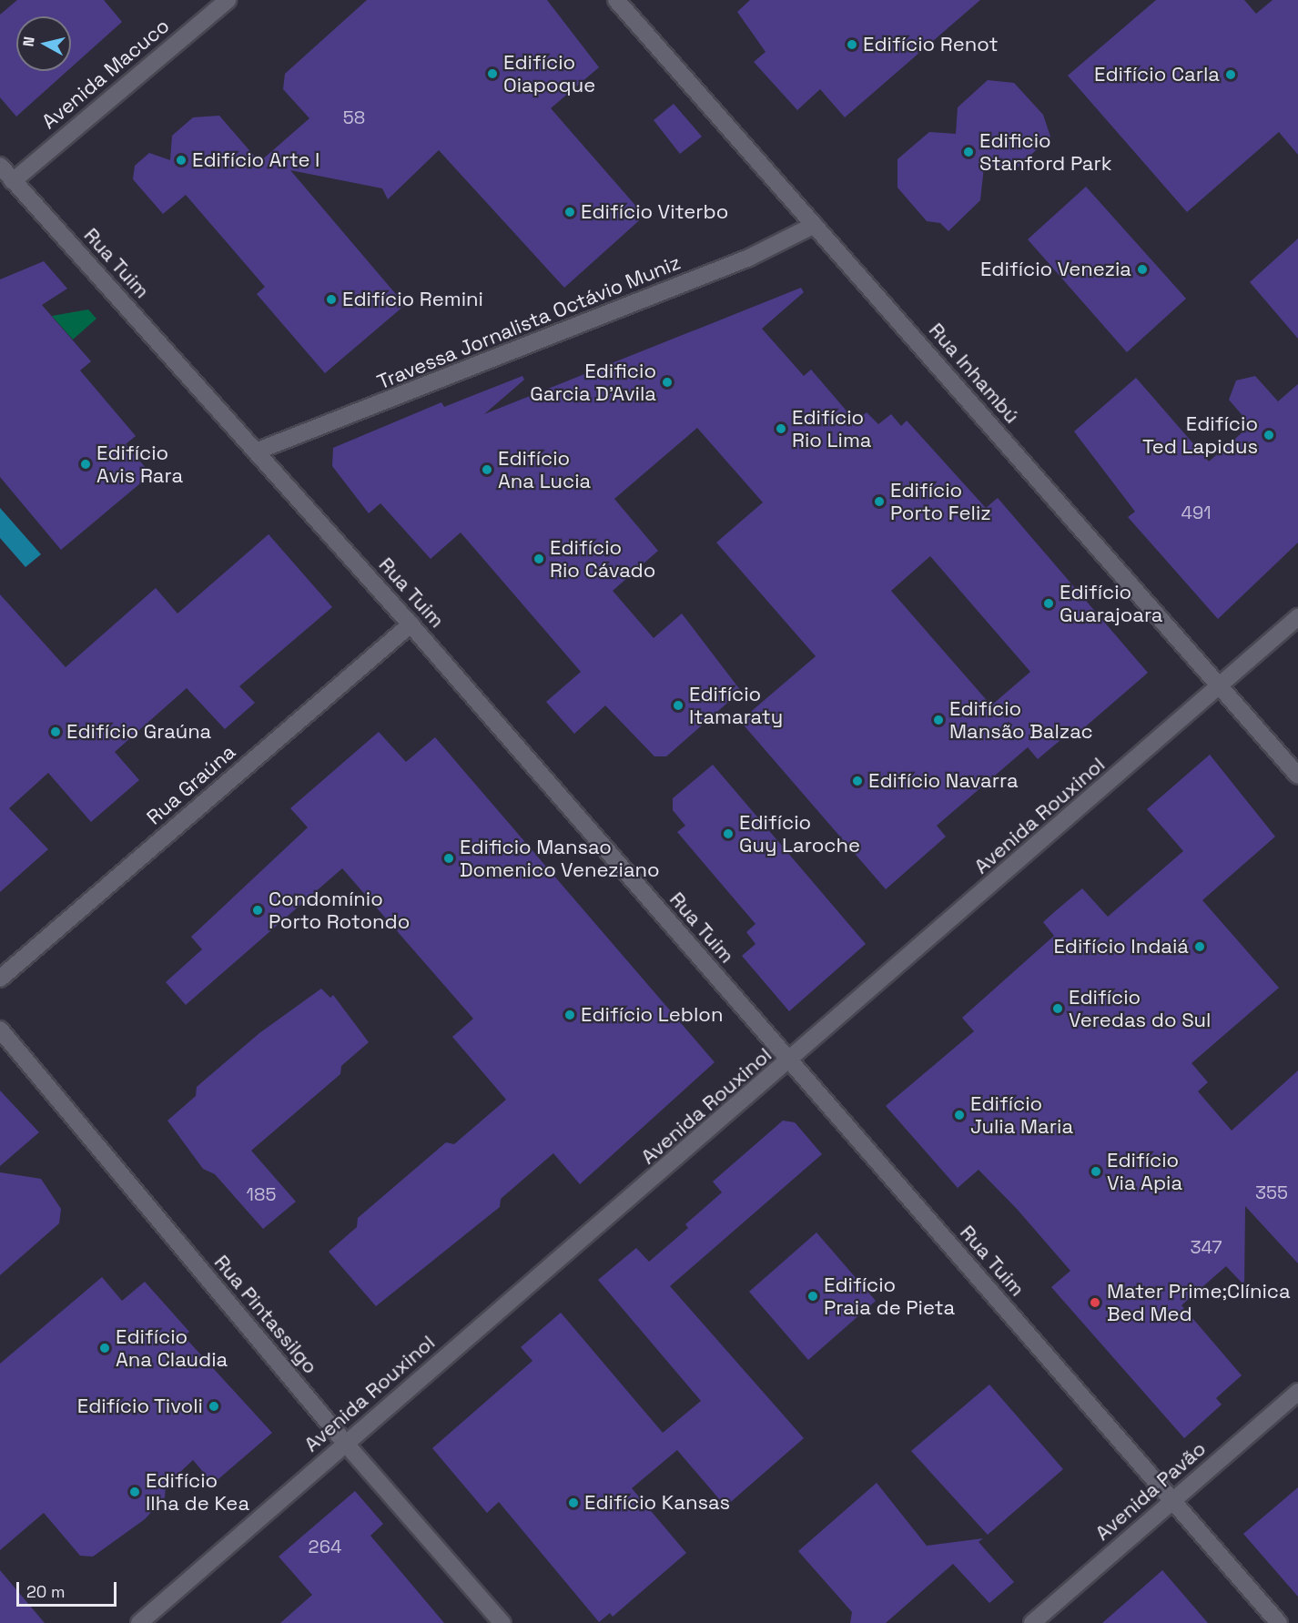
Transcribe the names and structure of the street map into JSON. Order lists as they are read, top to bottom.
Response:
{
  "streets": {
    "street": [
      "Avenida Macuco",
      "Rua Tuim",
      "Travessa Jornalista Octávio Muniz",
      "Rua Inhambú",
      "Rua Graúna",
      "Avenida Rouxinol",
      "Rua Pintassilgo",
      "Avenida Pavão"
    ]
  },
  "crossings": [
    ["Avenida Macuco", "Rua Tuim"],
    ["Rua Tuim", "Travessa Jornalista Octávio Muniz"],
    ["Rua Tuim", "Rua Graúna"],
    ["Rua Tuim", "Avenida Rouxinol"],
    ["Rua Tuim", "Avenida Pavão"],
    ["Travessa Jornalista Octávio Muniz", "Rua Inhambú"],
    ["Rua Inhambú", "Avenida Rouxinol"],
    ["Avenida Rouxinol", "Rua Pintassilgo"]
  ],
  "places": [
    "Edifício Renot",
    "Edifício Oiapoque",
    "Edifício Carla",
    "Edificio Stanford Park",
    "Edifício Arte I",
    "Edifício Viterbo",
    "Edifício Venezia",
    "Edifício Remini",
    "Edificio Garcia D'Avila",
    "Edifício Rio Lima",
    "Edifício Ted Lapidus",
    "Edifício Avis Rara",
    "Edifício Ana Lucia",
    "Edifício Porto Feliz",
    "Edifício Rio Cávado",
    "Edifício Guarajoara",
    "Edifício Itamaraty",
    "Edifício Mansão Balzac",
    "Edifício Graúna",
    "Edifício Navarra",
    "Edifício Guy Laroche",
    "Edificio Mansao Domenico Veneziano",
    "Condomínio Porto Rotondo",
    "Edifício Indaiá",
    "Edifício Veredas do Sul",
    "Edifício Leblon",
    "Edifício Julia Maria",
    "Edifício Via Apia",
    "Edifício Praia de Pieta",
    "Mater Prime;Clínica Bed Med",
    "Edifício Ana Claudia",
    "Edifício Tivoli",
    "Edifício Ilha de Kea",
    "Edifício Kansas"
  ],
  "house_numbers": [
    "58",
    "491",
    "355",
    "185",
    "347",
    "264"
  ],
  "scale_bar": "20 m",
  "north": "left"
}
